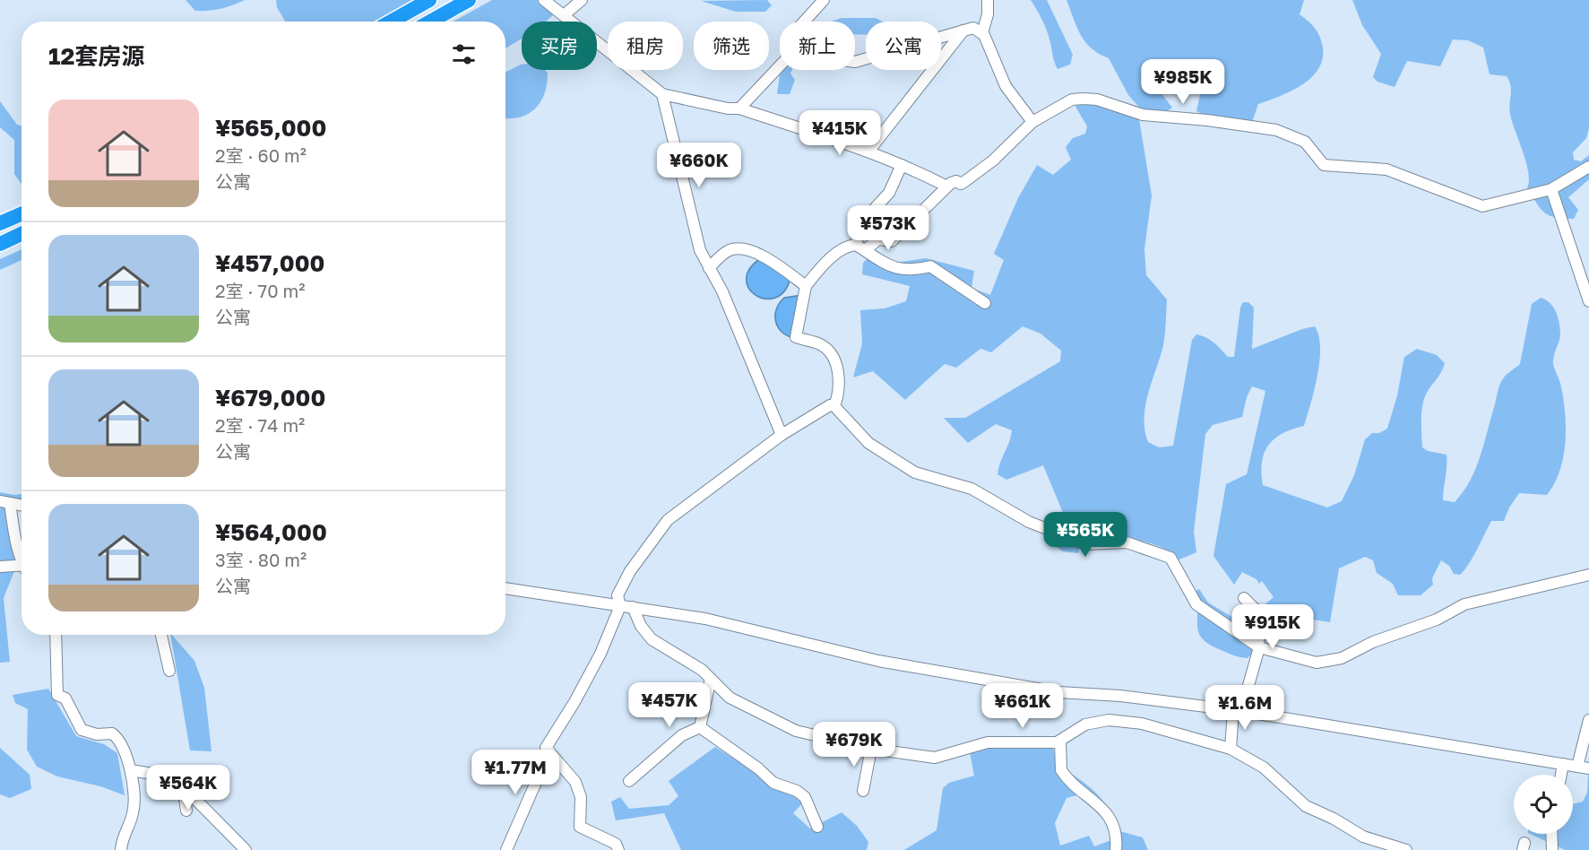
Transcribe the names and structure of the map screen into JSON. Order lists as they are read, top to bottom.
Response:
{
  "page": {
    "chip": [
      "买房",
      "租房",
      "筛选",
      "新上",
      "公寓"
    ],
    "heading": "12套房源",
    "price": [
      "¥985K",
      "¥415K",
      "¥660K",
      "¥573K",
      "¥565K",
      "¥915K",
      "¥457K",
      "¥661K",
      "¥1.6M",
      "¥679K",
      "¥1.77M",
      "¥564K"
    ],
    "list": [
      {
        "name": "¥565,000",
        "note": "2室 · 60 m² · 公寓"
      },
      {
        "name": "¥457,000",
        "note": "2室 · 70 m² · 公寓"
      },
      {
        "name": "¥679,000",
        "note": "2室 · 74 m² · 公寓"
      },
      {
        "name": "¥564,000",
        "note": "3室 · 80 m² · 公寓"
      }
    ]
  }
}
